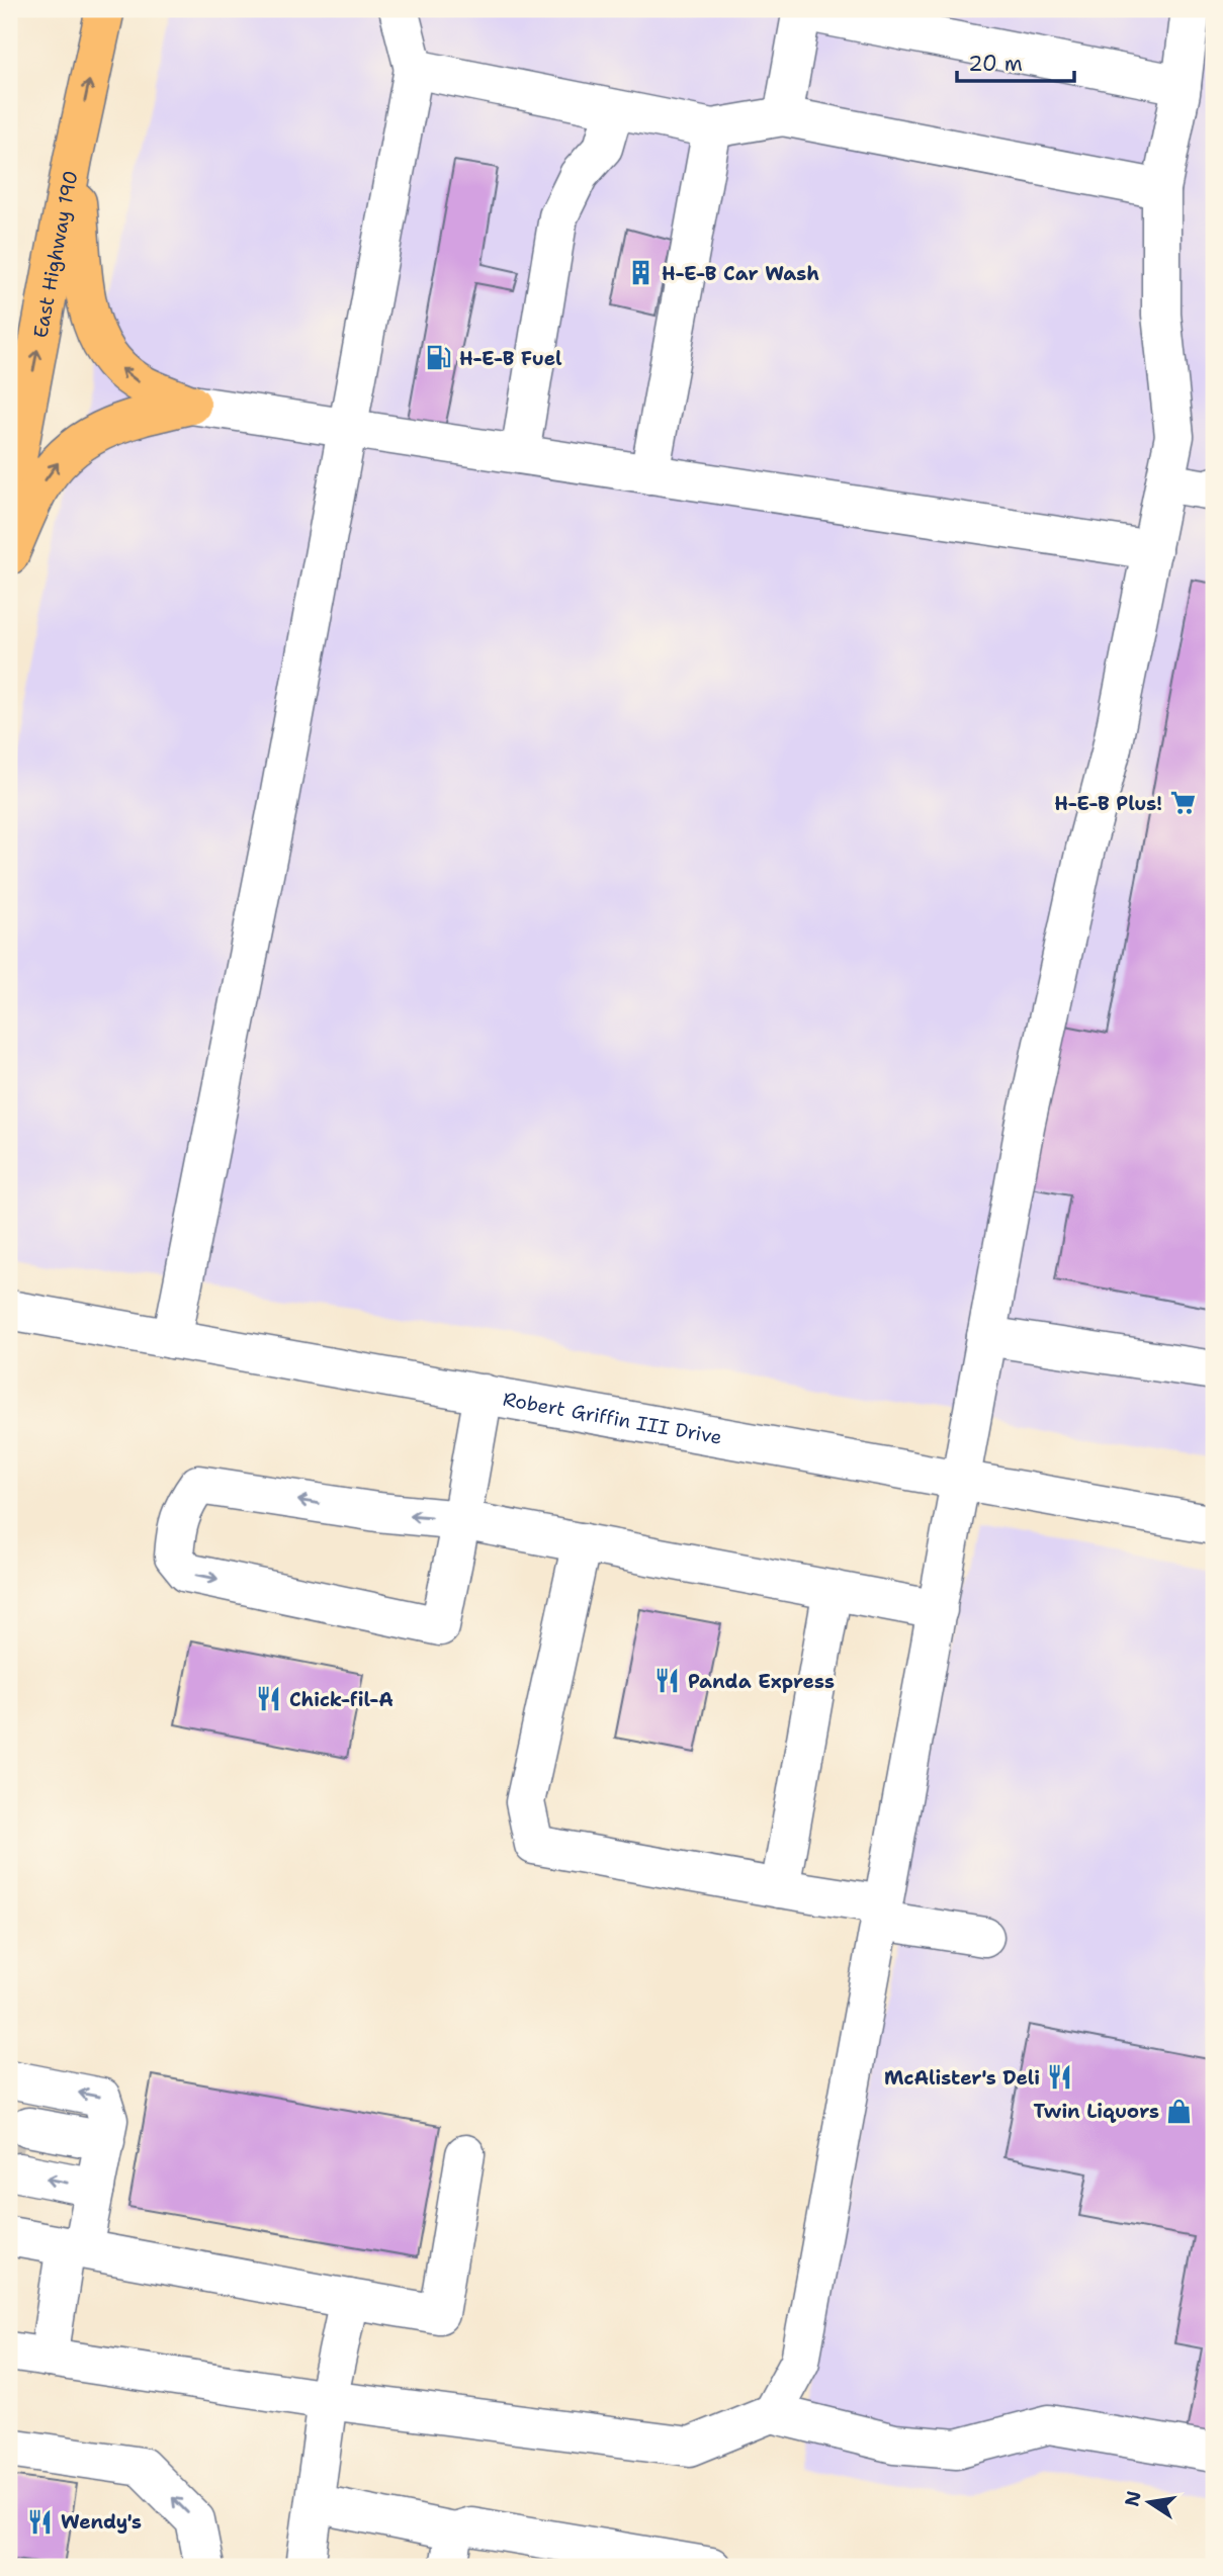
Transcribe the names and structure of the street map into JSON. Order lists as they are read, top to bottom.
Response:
{
  "streets": {
    "highway": ["East Highway 190"],
    "street": ["Robert Griffin III Drive"]
  },
  "one_way": ["East Highway 190"],
  "places": {
    "building": ["H-E-B Car Wash"],
    "fuel station": ["H-E-B Fuel"],
    "supermarket": ["H-E-B Plus!"],
    "restaurant": [
      "Panda Express",
      "Chick-fil-A",
      "McAlister's Deli",
      "Wendy's"
    ],
    "shop": ["Twin Liquors"]
  },
  "scale_bar": "20 m",
  "north": "left"
}
